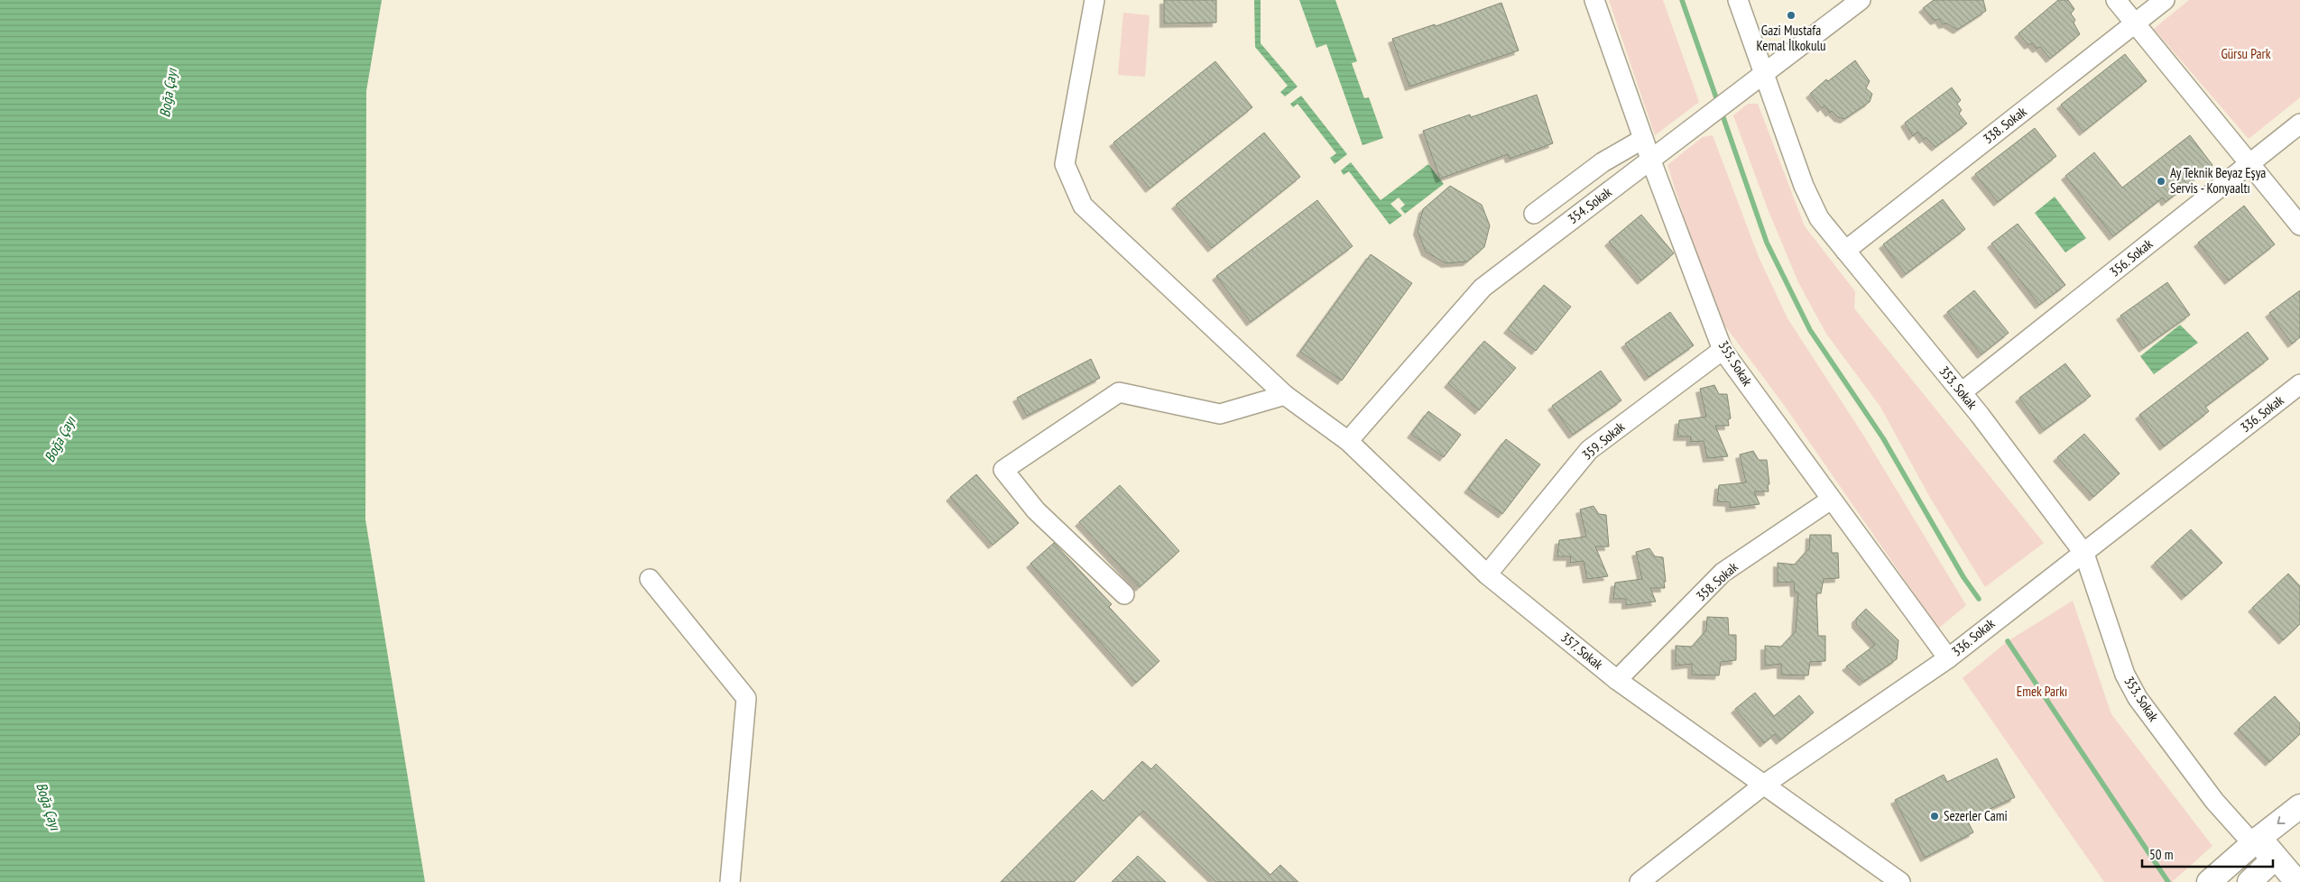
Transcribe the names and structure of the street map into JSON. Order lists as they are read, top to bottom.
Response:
{
  "streets": {
    "street": [
      "338. Sokak",
      "354. Sokak",
      "356. Sokak",
      "355. Sokak",
      "353. Sokak",
      "336. Sokak",
      "359. Sokak",
      "358. Sokak",
      "357. Sokak"
    ]
  },
  "crossings": [
    ["338. Sokak", "353. Sokak"],
    ["354. Sokak", "355. Sokak"],
    ["354. Sokak", "353. Sokak"],
    ["354. Sokak", "357. Sokak"],
    ["356. Sokak", "353. Sokak"],
    ["355. Sokak", "336. Sokak"],
    ["355. Sokak", "359. Sokak"],
    ["355. Sokak", "358. Sokak"],
    ["353. Sokak", "336. Sokak"],
    ["336. Sokak", "357. Sokak"],
    ["359. Sokak", "357. Sokak"],
    ["358. Sokak", "357. Sokak"]
  ],
  "water": ["Boğa Çayı"],
  "parks": ["Gürsu Park", "Emek Parkı"],
  "places": ["Gazi Mustafa Kemal İlkokulu", "Ay Teknik Beyaz Eşya Servis - Konyaaltı", "Sezerler Cami"],
  "scale_bar": "50 m"
}
